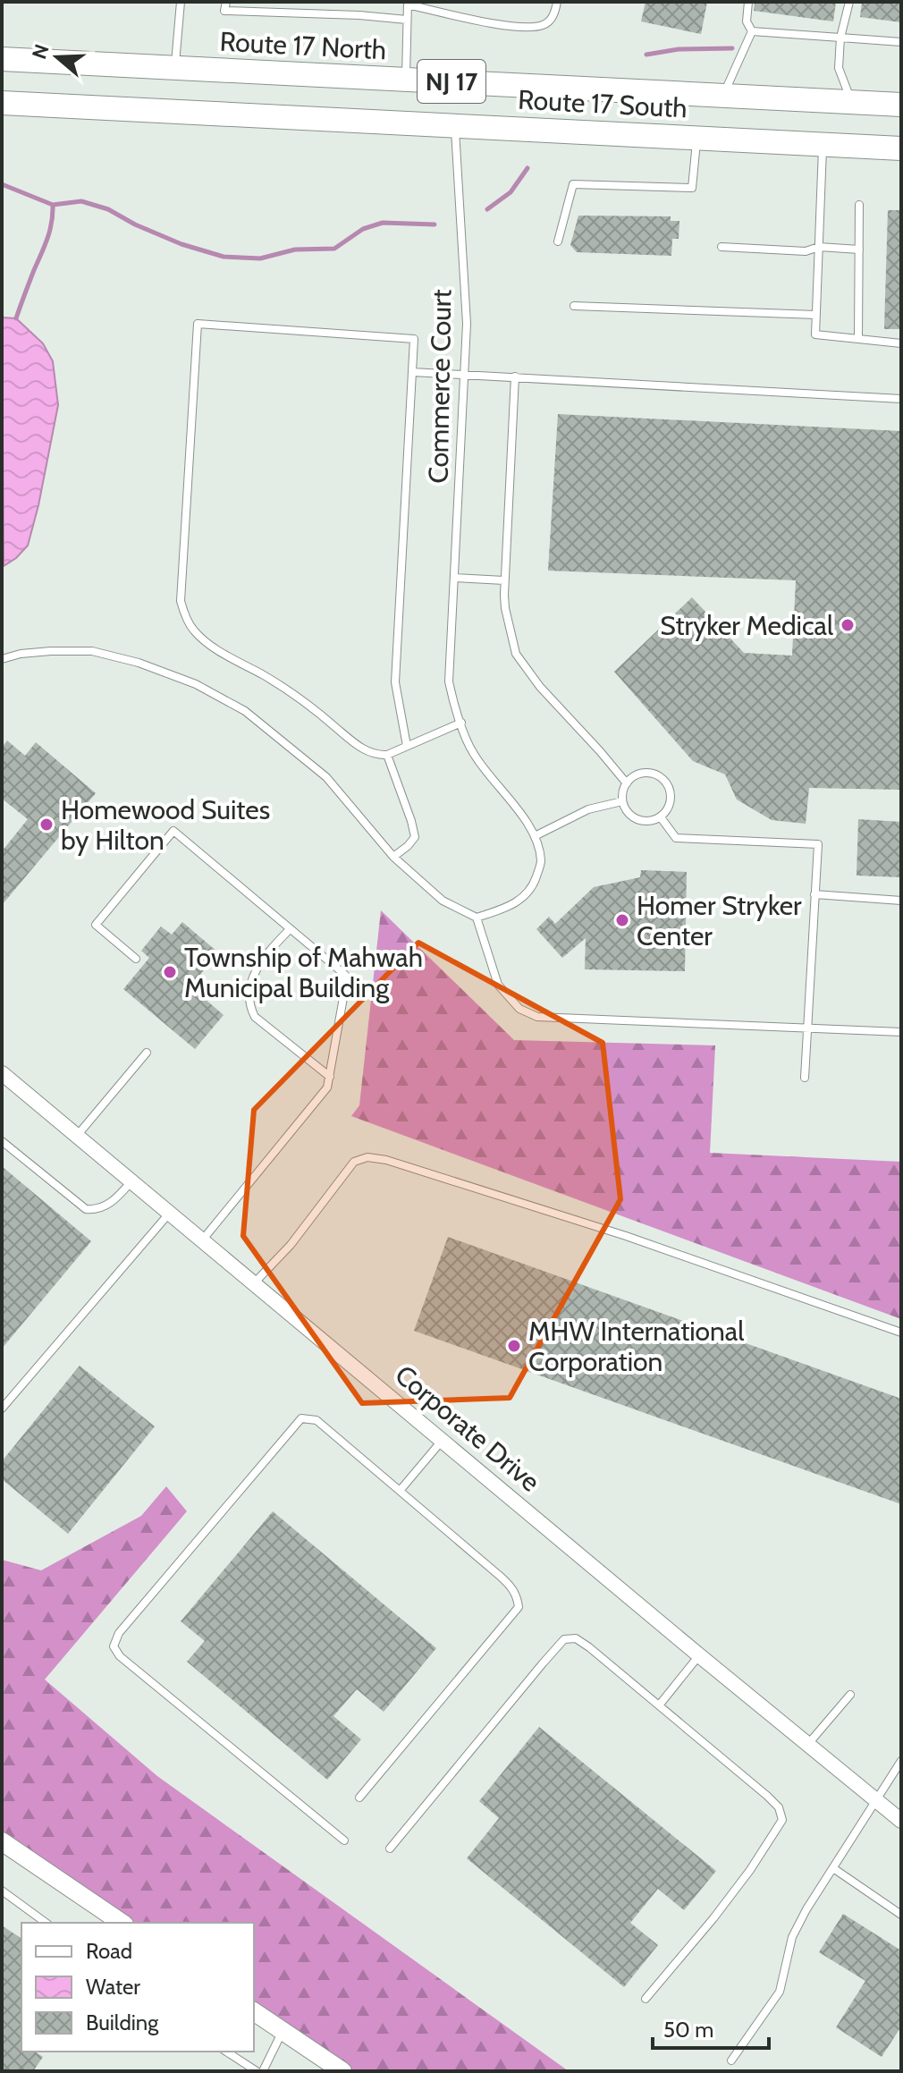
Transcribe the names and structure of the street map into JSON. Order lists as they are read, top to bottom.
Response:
{
  "streets": {
    "highway": ["Route 17 North", "NJ 17", "Route 17 South"],
    "street": ["Corporate Drive"],
    "lane": ["Commerce Court"]
  },
  "crossings": [
    ["Route 17 South", "Commerce Court"]
  ],
  "places": [
    "Stryker Medical",
    "Homewood Suites by Hilton",
    "Homer Stryker Center",
    "Township of Mahwah Municipal Building",
    "MHW International Corporation"
  ],
  "legend": ["Road", "Water", "Building"],
  "scale_bar": "50 m",
  "north": "left"
}
